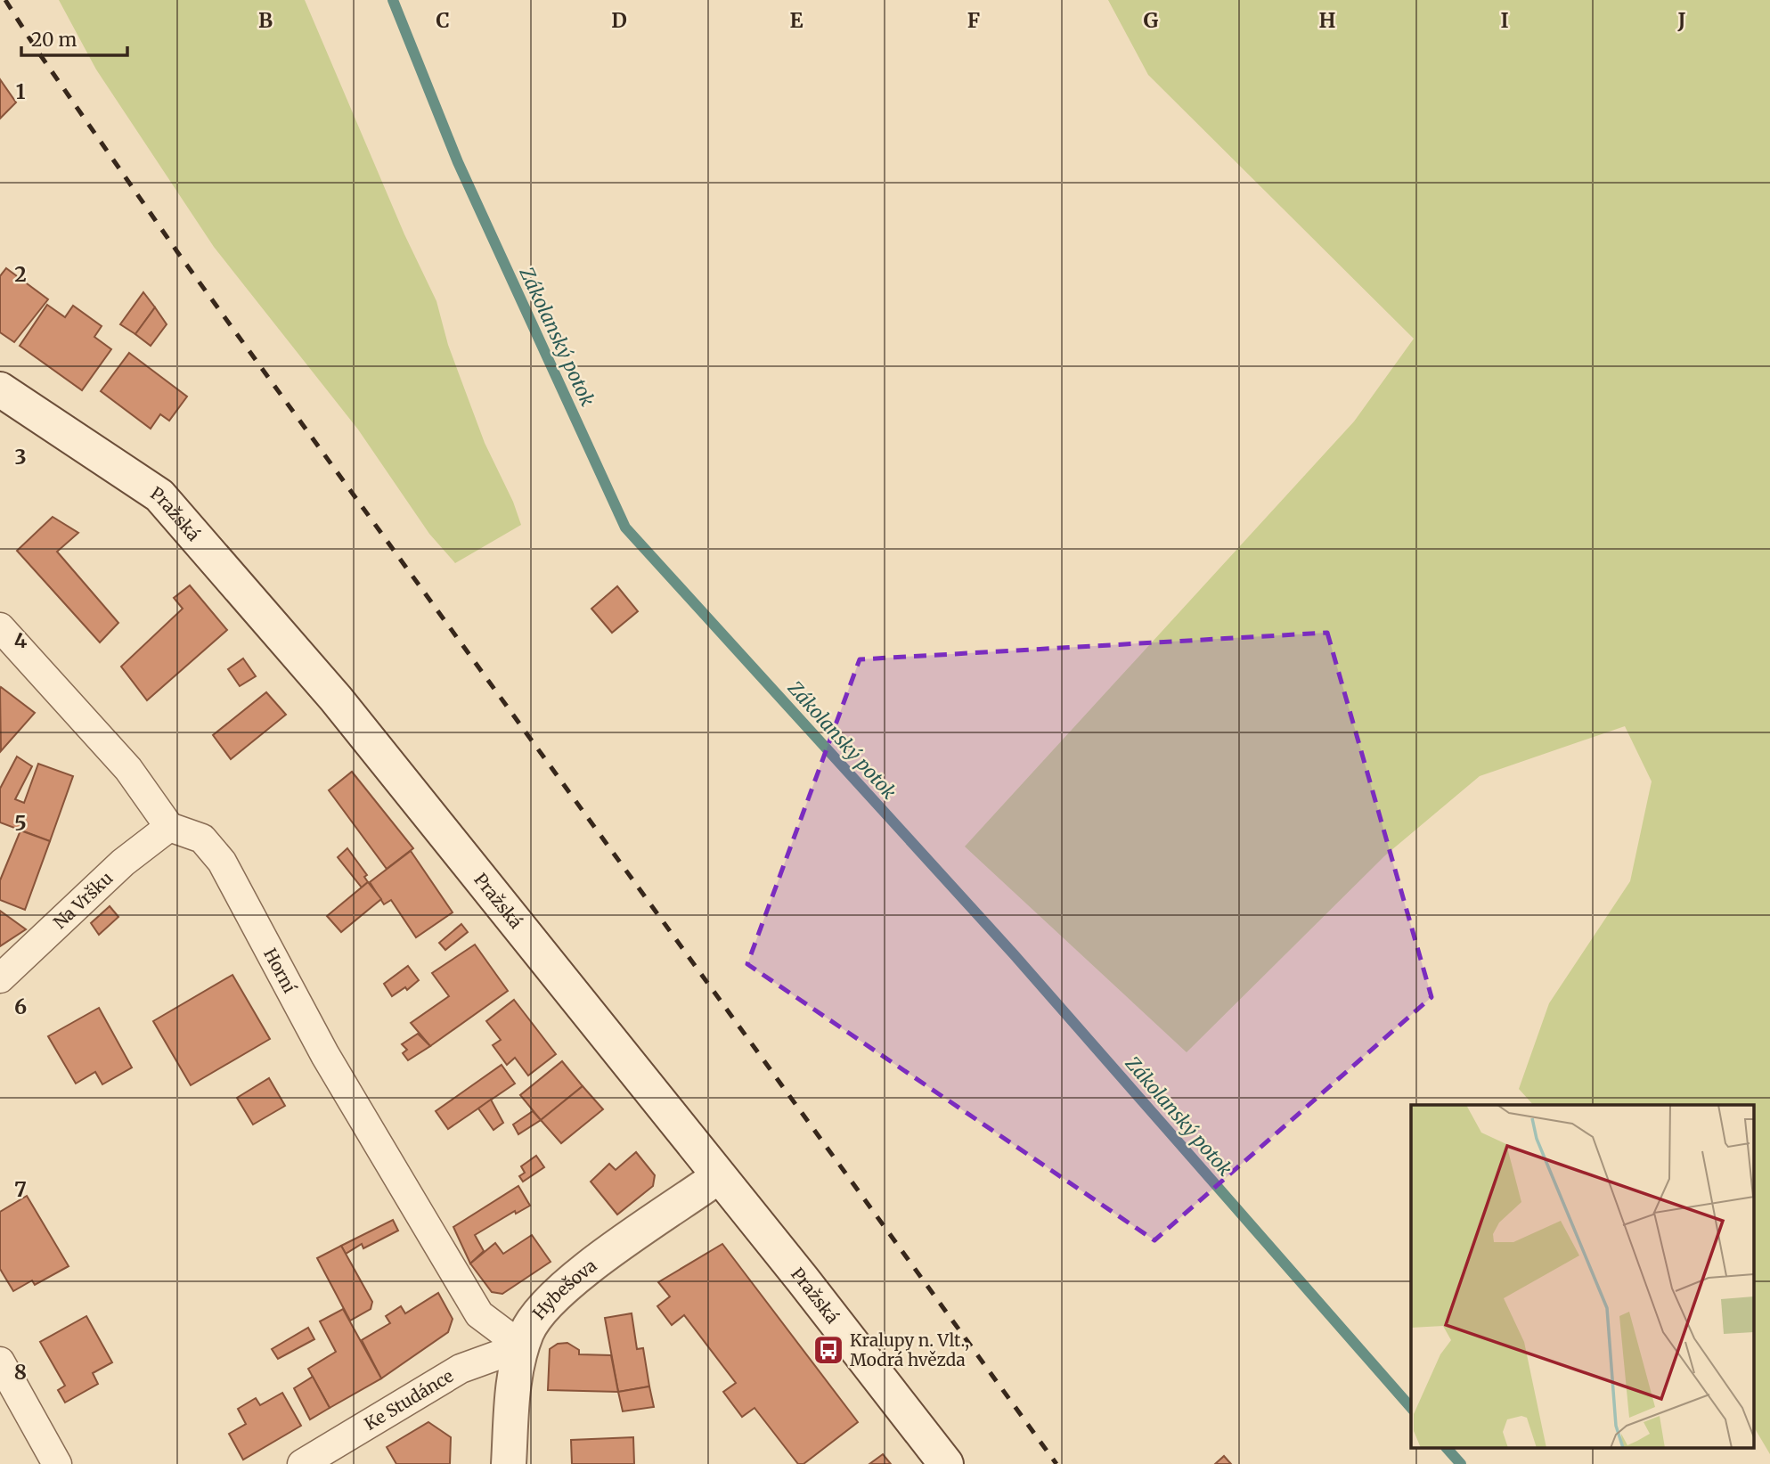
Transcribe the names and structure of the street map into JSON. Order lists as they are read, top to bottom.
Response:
{
  "streets": {
    "main road": ["Pražská", "Hybešova"],
    "street": ["Na Vršku", "Horní", "Ke Studánce"]
  },
  "crossings": [
    ["Pražská", "Hybešova"],
    ["Na Vršku", "Horní"],
    ["Horní", "Hybešova"],
    ["Horní", "Ke Studánce"],
    ["Hybešova", "Ke Studánce"]
  ],
  "water": ["Zákolanský potok"],
  "places": {
    "bus stop": ["Kralupy n. Vlt., Modrá hvězda"]
  },
  "scale_bar": "20 m",
  "grid": {
    "columns": [
      "B",
      "C",
      "D",
      "E",
      "F",
      "G",
      "H",
      "I",
      "J"
    ],
    "rows": [
      "1",
      "2",
      "3",
      "4",
      "5",
      "6",
      "7",
      "8"
    ]
  }
}
